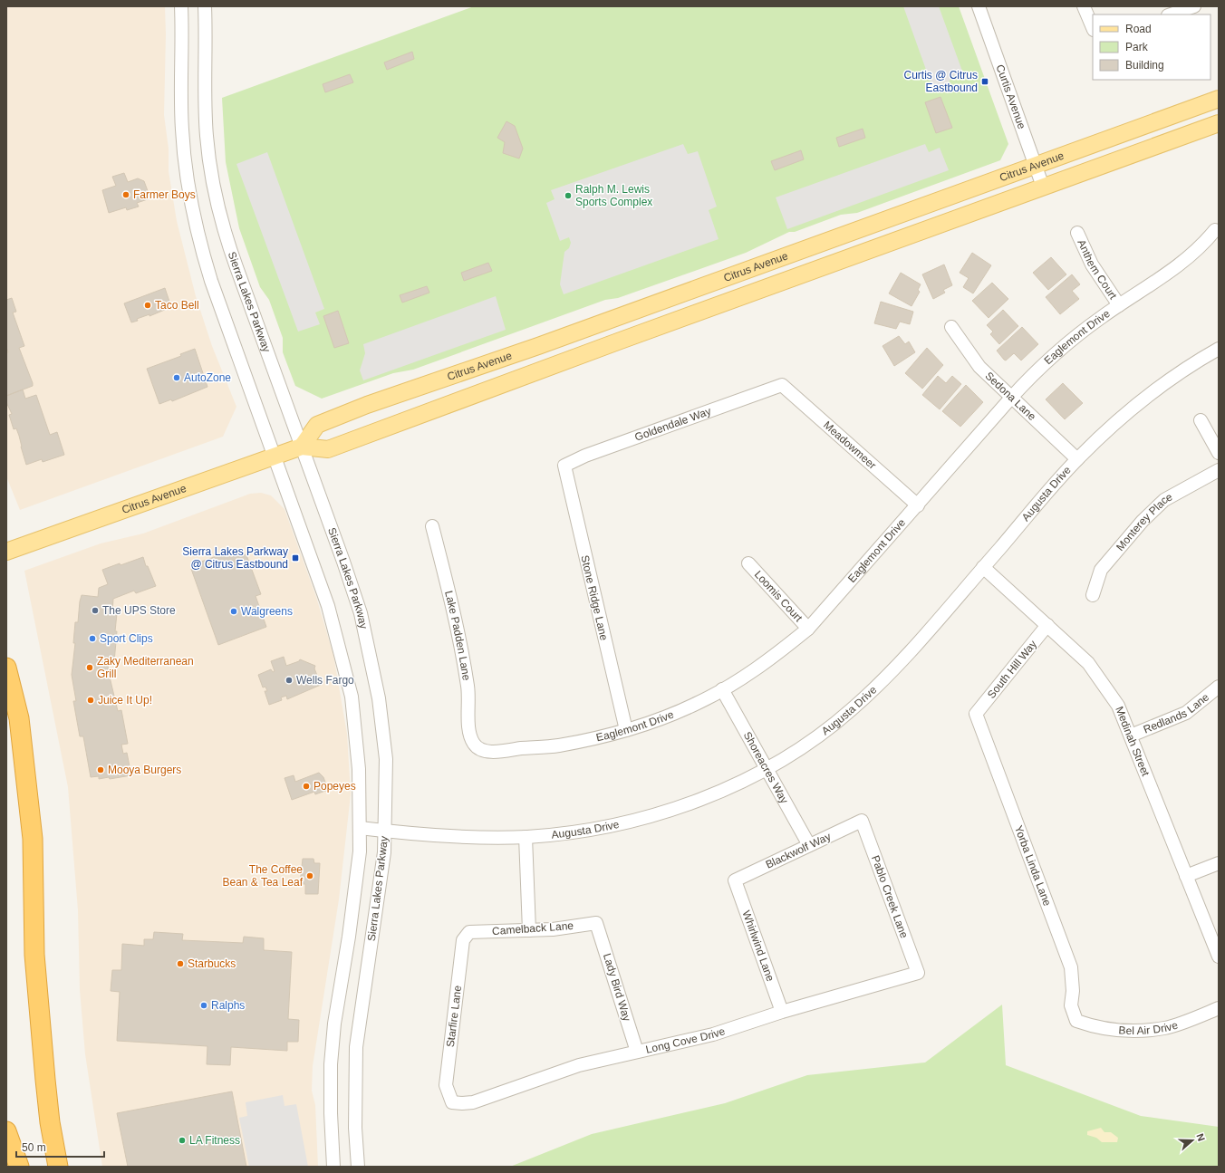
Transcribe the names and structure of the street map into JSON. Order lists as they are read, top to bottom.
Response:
{
  "streets": {
    "main road": ["Citrus Avenue"],
    "street": [
      "Curtis Avenue",
      "Anthem Court",
      "Sierra Lakes Parkway",
      "Eaglemont Drive",
      "Sedona Lane",
      "Goldendale Way",
      "Meadowmeer",
      "Augusta Drive",
      "Monterey Place",
      "Loomis Court",
      "Stone Ridge Lane",
      "Lake Padden Lane",
      "South Hill Way",
      "Redlands Lane",
      "Medinah Street",
      "Shoreacres Way",
      "Blackwolf Way",
      "Yorba Linda Lane",
      "Pablo Creek Lane",
      "Camelback Lane",
      "Whirlwind Lane",
      "Lady Bird Way",
      "Starfire Lane",
      "Bel Air Drive",
      "Long Cove Drive"
    ]
  },
  "crossings": [
    ["Curtis Avenue", "Citrus Avenue"],
    ["Citrus Avenue", "Sierra Lakes Parkway"],
    ["Anthem Court", "Eaglemont Drive"],
    ["Sierra Lakes Parkway", "Augusta Drive"],
    ["Eaglemont Drive", "Sedona Lane"],
    ["Eaglemont Drive", "Meadowmeer"],
    ["Eaglemont Drive", "Loomis Court"],
    ["Eaglemont Drive", "Stone Ridge Lane"],
    ["Eaglemont Drive", "Lake Padden Lane"],
    ["Eaglemont Drive", "Shoreacres Way"],
    ["Sedona Lane", "Augusta Drive"],
    ["Goldendale Way", "Meadowmeer"],
    ["Goldendale Way", "Stone Ridge Lane"],
    ["Augusta Drive", "Medinah Street"],
    ["Augusta Drive", "Shoreacres Way"],
    ["South Hill Way", "Medinah Street"],
    ["South Hill Way", "Yorba Linda Lane"],
    ["Redlands Lane", "Medinah Street"],
    ["Shoreacres Way", "Blackwolf Way"],
    ["Blackwolf Way", "Pablo Creek Lane"],
    ["Blackwolf Way", "Whirlwind Lane"],
    ["Yorba Linda Lane", "Bel Air Drive"],
    ["Pablo Creek Lane", "Long Cove Drive"],
    ["Camelback Lane", "Lady Bird Way"],
    ["Camelback Lane", "Starfire Lane"],
    ["Whirlwind Lane", "Long Cove Drive"],
    ["Lady Bird Way", "Long Cove Drive"],
    ["Starfire Lane", "Long Cove Drive"]
  ],
  "places": {
    "transit": ["Curtis @ Citrus Eastbound", "Sierra Lakes Parkway @ Citrus Eastbound"],
    "other": [
      "Farmer Boys",
      "Ralph M. Lewis Sports Complex",
      "Taco Bell",
      "AutoZone",
      "The UPS Store",
      "Walgreens",
      "Sport Clips",
      "Zaky Mediterranean Grill",
      "Wells Fargo",
      "Juice It Up!",
      "Mooya Burgers",
      "Popeyes",
      "The Coffee Bean & Tea Leaf",
      "Starbucks",
      "Ralphs",
      "LA Fitness"
    ]
  },
  "legend": ["Road", "Park", "Building"],
  "scale_bar": "50 m",
  "north": "right"
}
